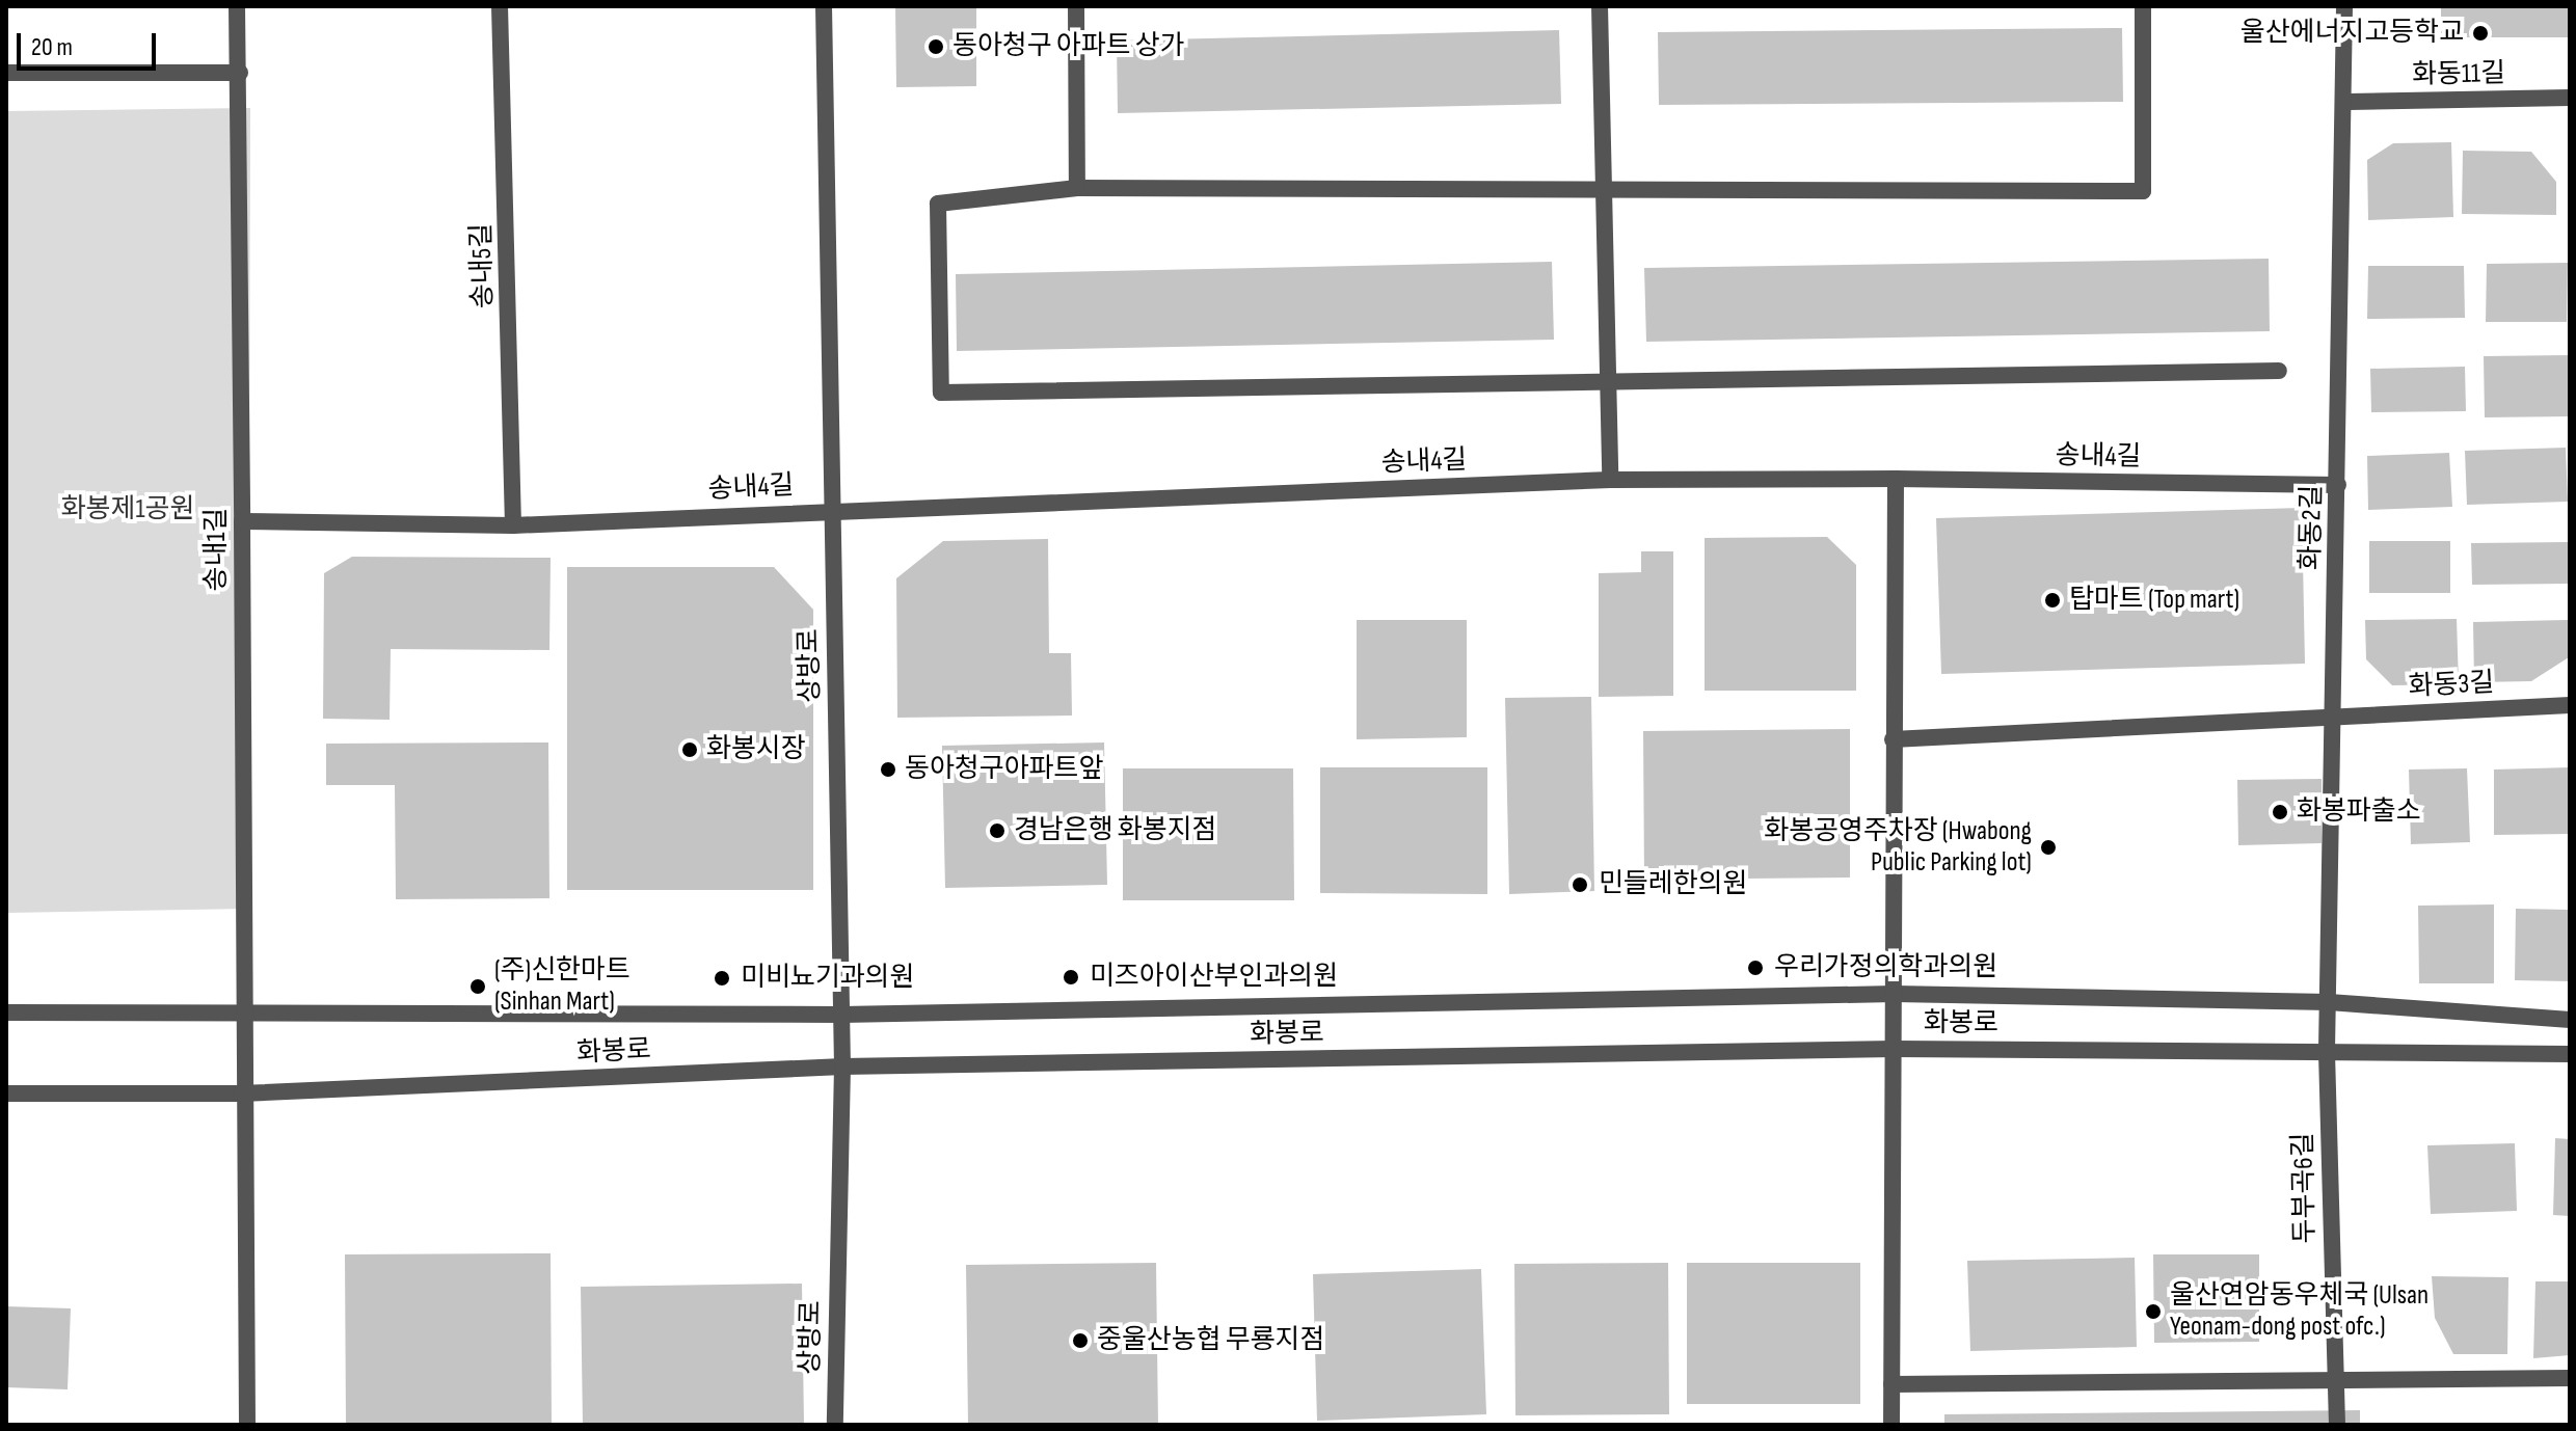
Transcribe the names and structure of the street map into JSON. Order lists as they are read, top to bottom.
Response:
{
  "streets": {
    "street": [
      "화동11길",
      "송내5길",
      "송내4길",
      "화동2길",
      "송내1길",
      "상방로",
      "화동3길",
      "화봉로",
      "두부곡6길"
    ]
  },
  "crossings": [
    ["화동11길", "화동2길"],
    ["송내5길", "송내4길"],
    ["송내4길", "화동2길"],
    ["송내4길", "송내1길"],
    ["송내4길", "상방로"],
    ["화동2길", "화동3길"],
    ["화동2길", "화봉로"],
    ["화동2길", "두부곡6길"],
    ["송내1길", "화봉로"],
    ["상방로", "화봉로"],
    ["화봉로", "두부곡6길"]
  ],
  "parks": ["화봉제1공원"],
  "places": [
    "울산에너지고등학교",
    "동아청구 아파트 상가",
    "탑마트 (Top mart)",
    "화봉시장",
    "동아청구아파트앞",
    "화봉파출소",
    "경남은행 화봉지점",
    "화봉공영주차장 (Hwabong Public Parking lot)",
    "민들레한의원",
    "우리가정의학과의원",
    "미즈아이산부인과의원",
    "미비뇨기과의원",
    "(주)신한마트 (Sinhan Mart)",
    "울산연암동우체국 (Ulsan Yeonam-dong post ofc.)",
    "중울산농협 무룡지점"
  ],
  "scale_bar": "20 m"
}
